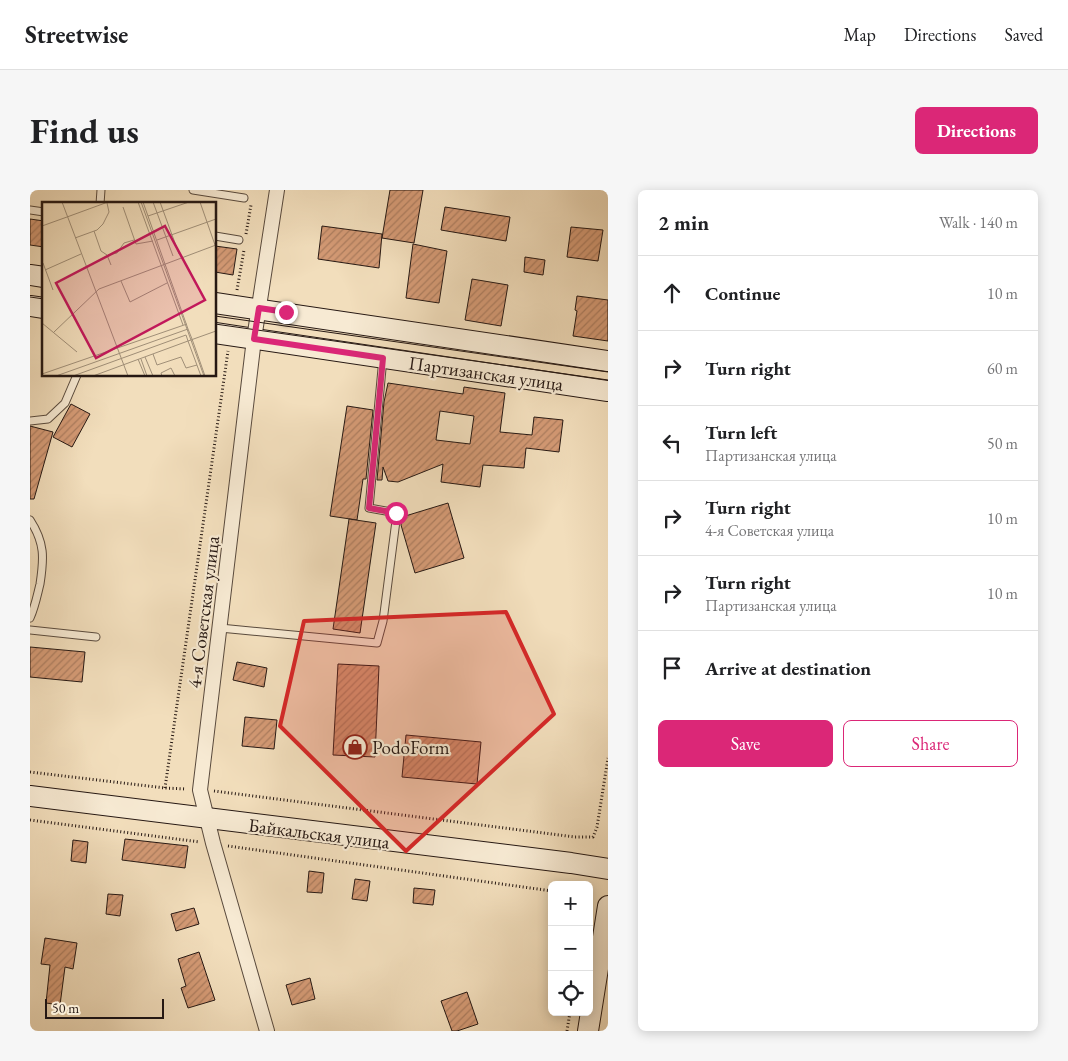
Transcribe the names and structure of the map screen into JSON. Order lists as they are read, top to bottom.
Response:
{
  "streets": {
    "street": ["Партизанская улица", "4-я Советская улица", "Байкальская улица"]
  },
  "crossings": [
    ["Партизанская улица", "4-я Советская улица"],
    ["4-я Советская улица", "Байкальская улица"]
  ],
  "places": {
    "shop": ["PodoForm"]
  },
  "scale_bar": "50 m",
  "page": {
    "header": "Streetwise",
    "nav": ["Map", "Directions", "Saved"],
    "buttons": [
      "Directions",
      ["Save", "Share"]
    ],
    "title": "Find us",
    "heading": ["2 min", "Walk · 140 m"],
    "list": [
      ["Continue", "10 m"],
      ["Turn right", "60 m"],
      ["Turn left", "Партизанская улица", "50 m"],
      ["Turn right", "4-я Советская улица", "10 m"],
      ["Turn right", "Партизанская улица", "10 m"],
      "Arrive at destination"
    ],
    "map_buttons": ["+", "−"],
    "scale": "50 m"
  }
}
